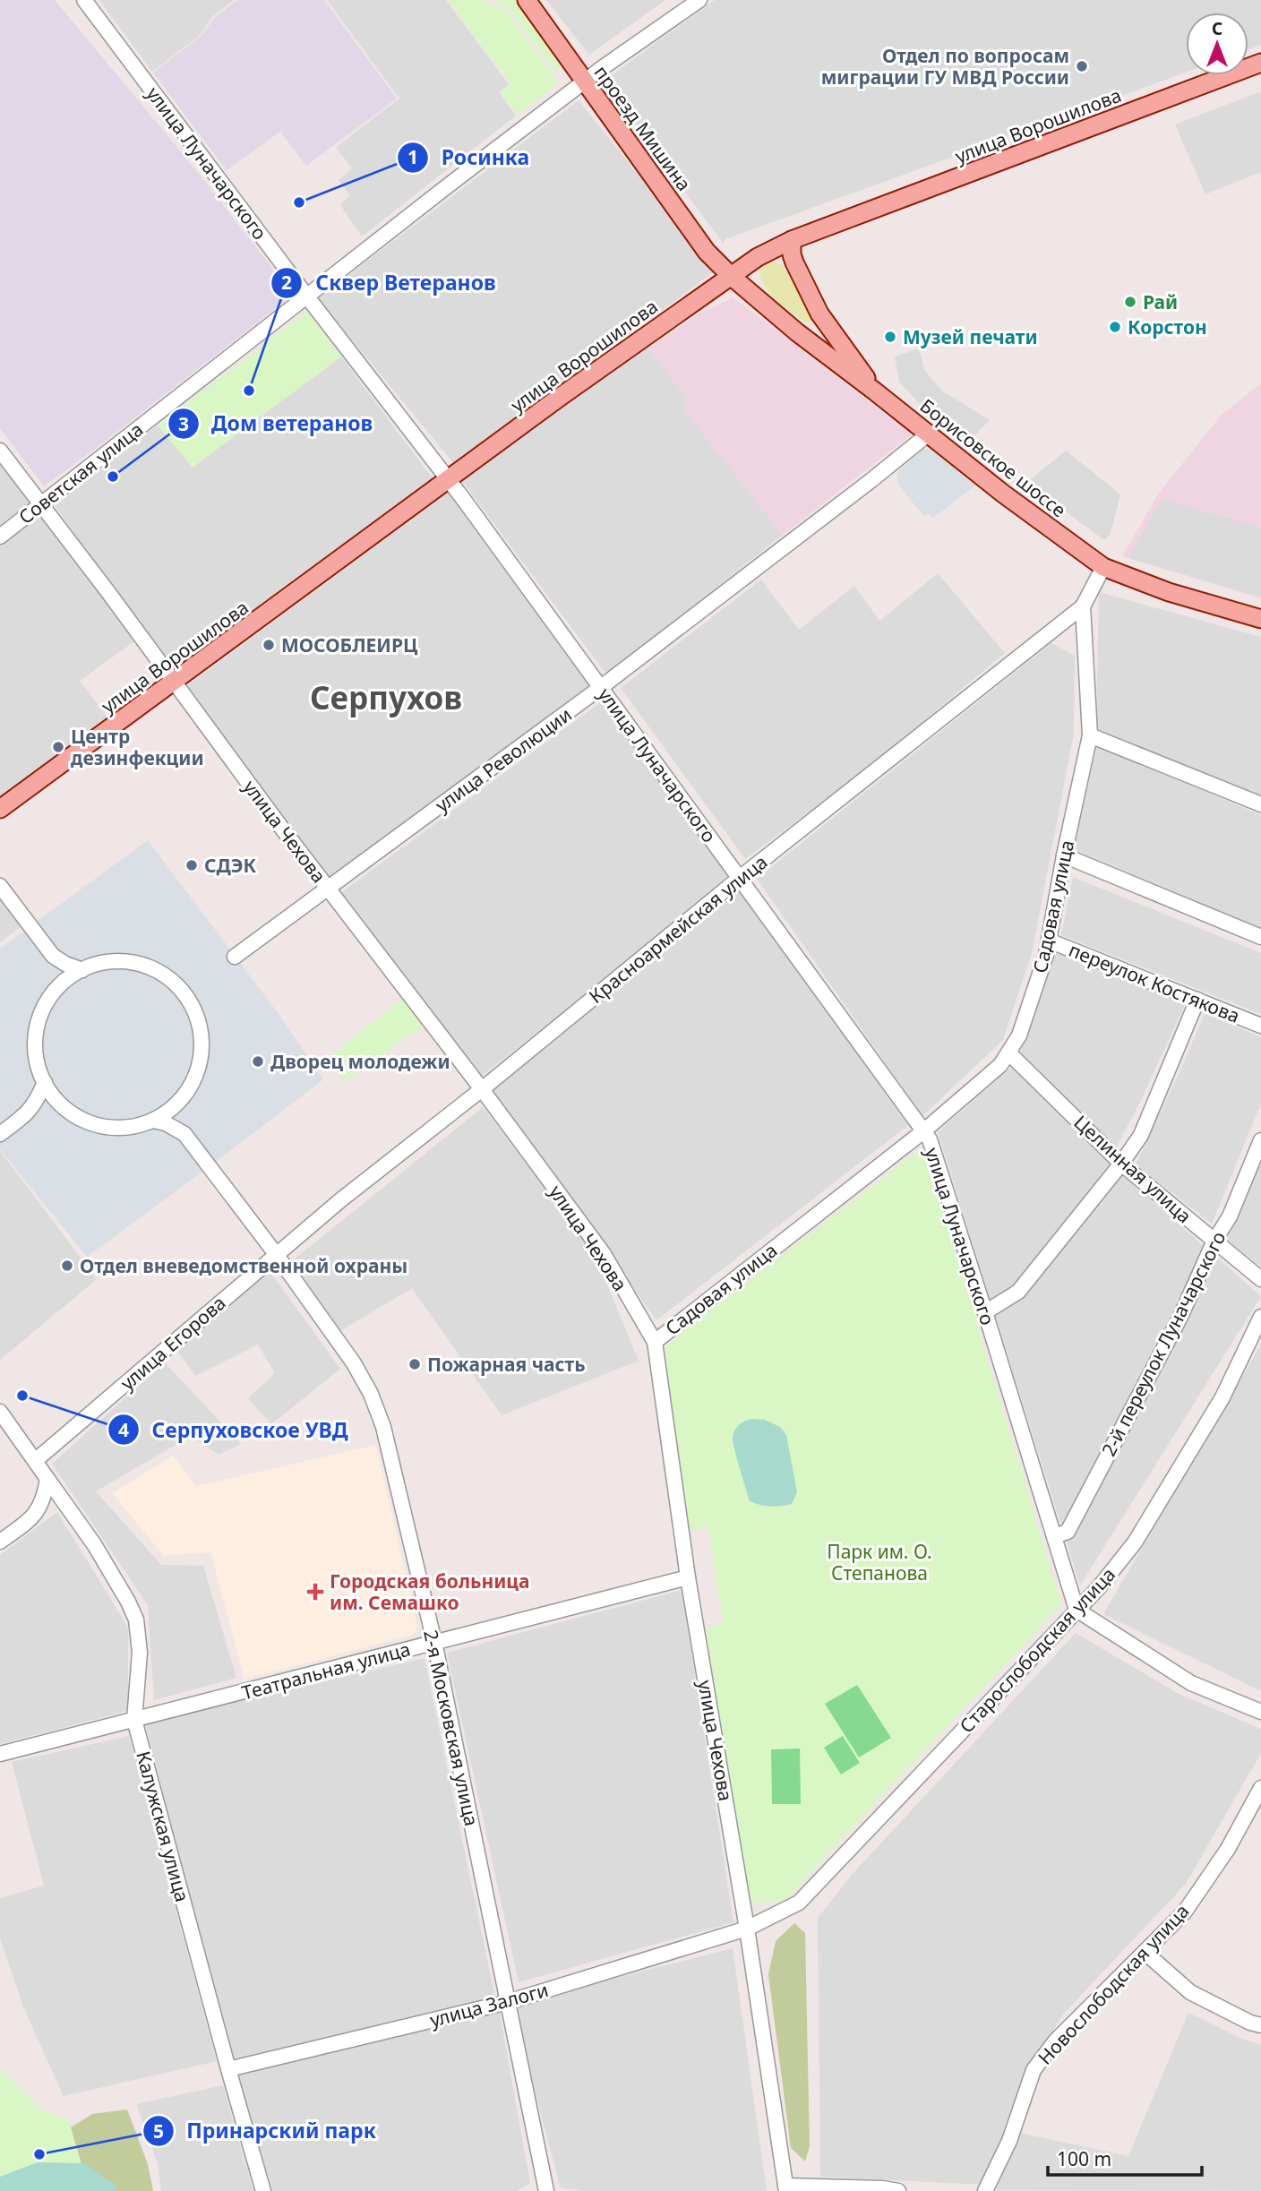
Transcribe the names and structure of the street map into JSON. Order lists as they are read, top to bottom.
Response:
{
  "streets": {
    "main road": ["улица Ворошилова", "проезд Мишина", "Борисовское шоссе"],
    "street": [
      "улица Луначарского",
      "Советская улица",
      "улица Революции",
      "улица Чехова",
      "Садовая улица",
      "Красноармейская улица",
      "переулок Костякова",
      "Целинная улица",
      "улица Егорова",
      "2-й переулок Луначарского",
      "Старослободская улица",
      "Театральная улица",
      "2-я Московская улица",
      "Калужская улица",
      "Новослободская улица",
      "улица Залоги"
    ]
  },
  "crossings": [
    ["улица Ворошилова", "проезд Мишина"],
    ["улица Ворошилова", "улица Луначарского"],
    ["улица Ворошилова", "Борисовское шоссе"],
    ["улица Ворошилова", "улица Чехова"],
    ["проезд Мишина", "Борисовское шоссе"],
    ["проезд Мишина", "Советская улица"],
    ["улица Луначарского", "Советская улица"],
    ["улица Луначарского", "улица Революции"],
    ["улица Луначарского", "Садовая улица"],
    ["улица Луначарского", "Красноармейская улица"],
    ["улица Луначарского", "2-й переулок Луначарского"],
    ["улица Луначарского", "Старослободская улица"],
    ["Борисовское шоссе", "улица Революции"],
    ["Советская улица", "улица Чехова"],
    ["улица Революции", "улица Чехова"],
    ["улица Чехова", "Садовая улица"],
    ["улица Чехова", "Красноармейская улица"],
    ["улица Чехова", "Старослободская улица"],
    ["улица Чехова", "Театральная улица"],
    ["улица Чехова", "улица Залоги"],
    ["Садовая улица", "Красноармейская улица"],
    ["Садовая улица", "переулок Костякова"],
    ["Садовая улица", "Целинная улица"],
    ["Красноармейская улица", "улица Егорова"],
    ["Красноармейская улица", "2-я Московская улица"],
    ["Целинная улица", "2-й переулок Луначарского"],
    ["улица Егорова", "2-я Московская улица"],
    ["Старослободская улица", "улица Залоги"],
    ["Театральная улица", "2-я Московская улица"],
    ["Театральная улица", "Калужская улица"],
    ["2-я Московская улица", "улица Залоги"],
    ["Калужская улица", "улица Залоги"]
  ],
  "districts": ["Серпухов"],
  "parks": ["Парк им. О. Степанова"],
  "places": {
    "other": [
      "Отдел по вопросам миграции ГУ МВД России",
      "Росинка",
      "Рай",
      "Корстон",
      "Музей печати",
      "Сквер Ветеранов",
      "Дом ветеранов",
      "МОСОБЛЕИРЦ",
      "Центр дезинфекции",
      "СДЭК",
      "Дворец молодежи",
      "Отдел вневедомственной охраны",
      "Пожарная часть",
      "Серпуховское УВД",
      "Принарский парк"
    ],
    "health": ["Городская больница им. Семашко"]
  },
  "scale_bar": "100 m",
  "north": "top"
}
